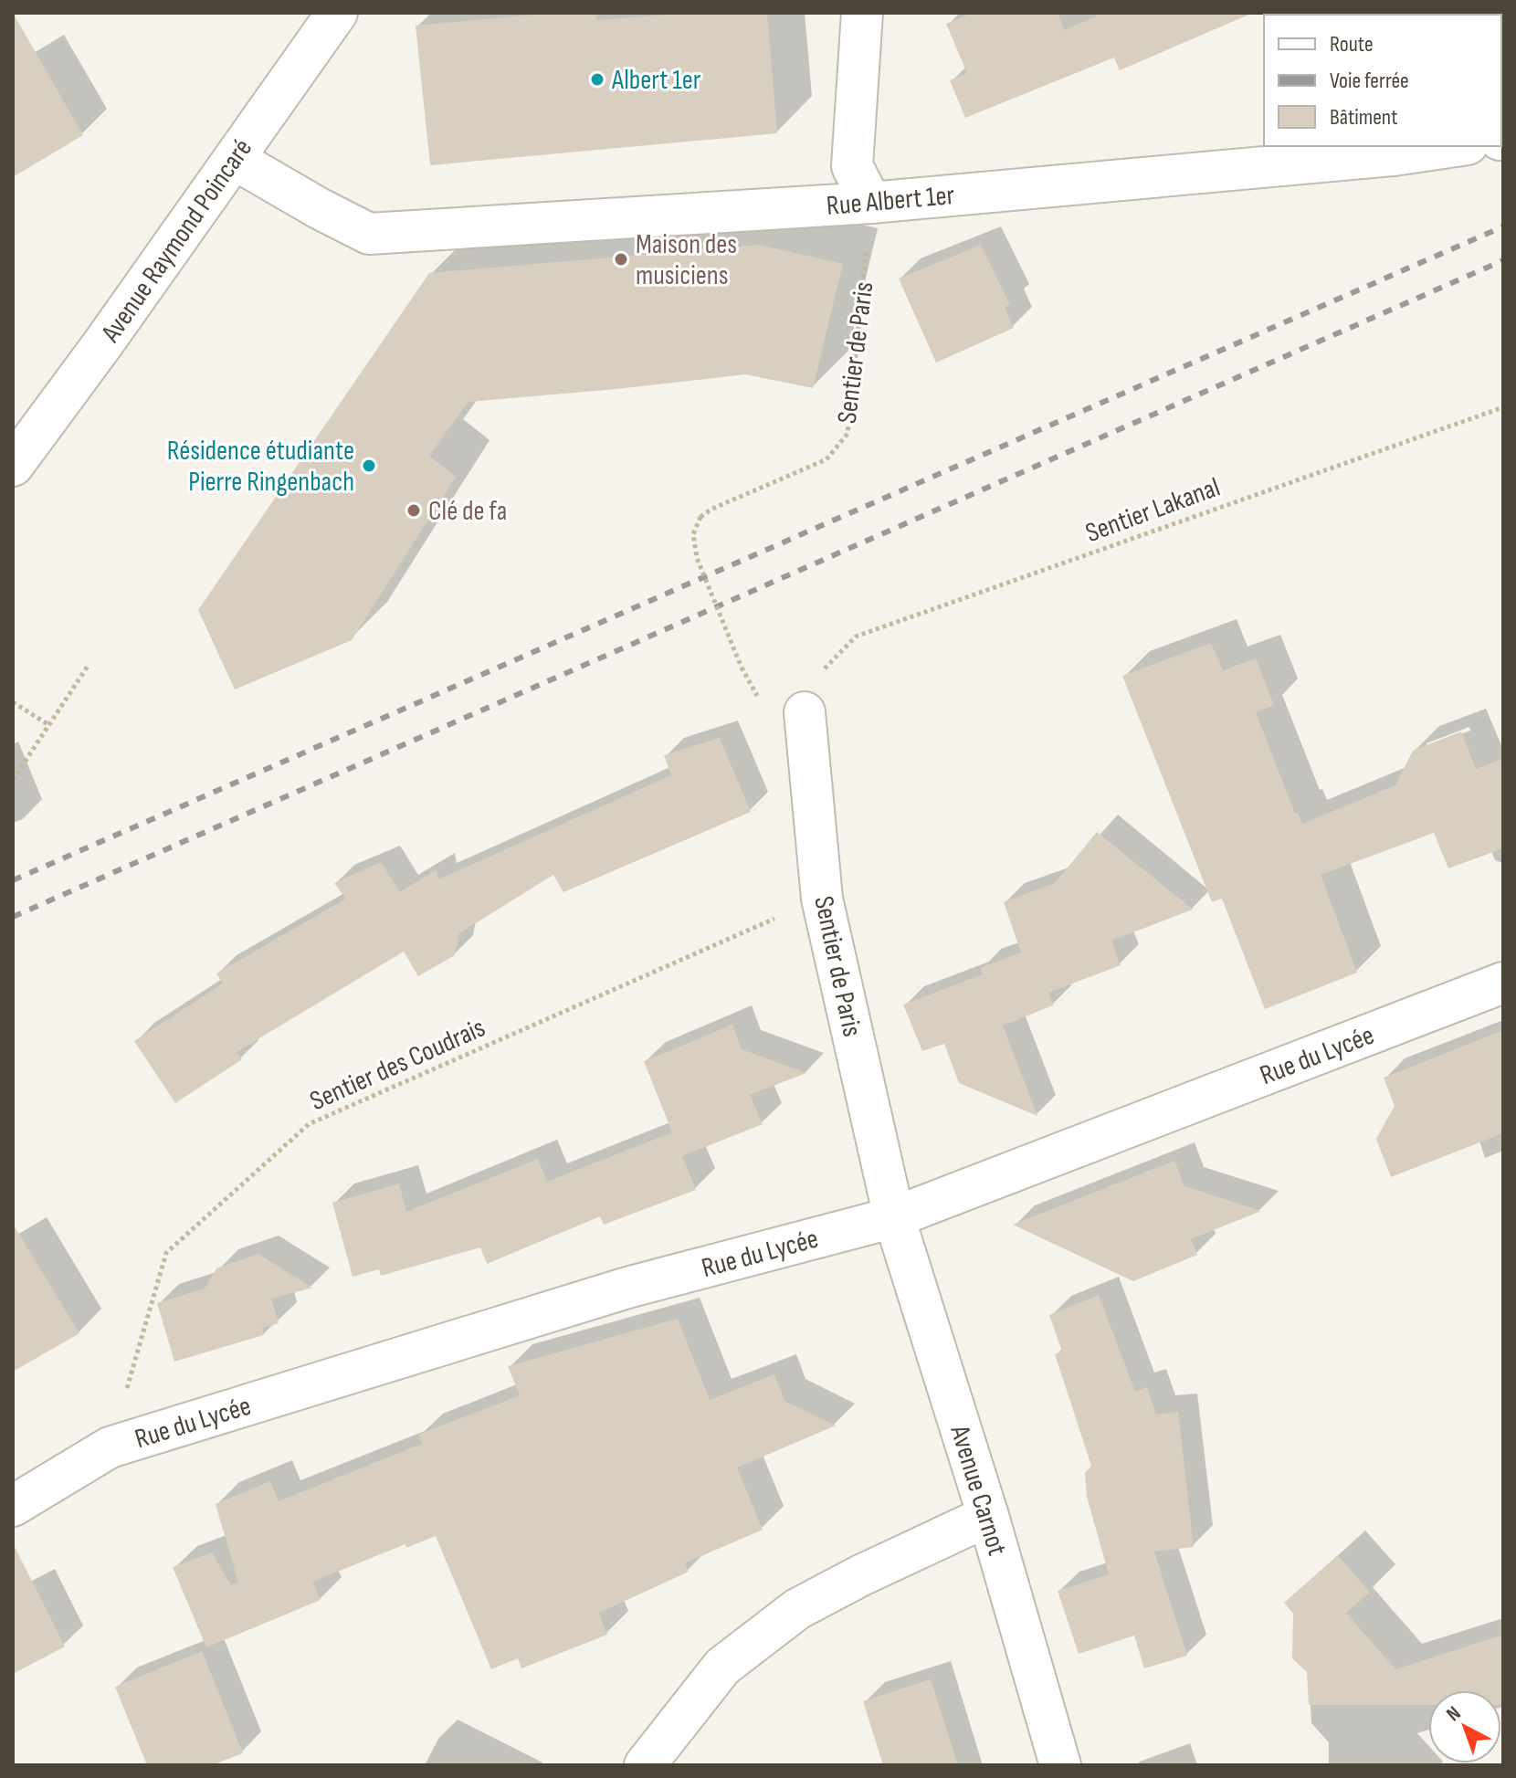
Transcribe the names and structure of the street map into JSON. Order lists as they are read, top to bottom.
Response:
{
  "streets": {
    "street": [
      "Rue Albert 1er",
      "Avenue Raymond Poincaré",
      "Sentier de Paris",
      "Rue du Lycée",
      "Avenue Carnot"
    ],
    "path": ["Sentier Lakanal", "Sentier des Coudrais"]
  },
  "crossings": [
    ["Rue Albert 1er", "Avenue Raymond Poincaré"],
    ["Rue Albert 1er", "Sentier de Paris"],
    ["Sentier de Paris", "Rue du Lycée"],
    ["Sentier de Paris", "Sentier des Coudrais"],
    ["Sentier de Paris", "Avenue Carnot"],
    ["Rue du Lycée", "Sentier des Coudrais"],
    ["Rue du Lycée", "Avenue Carnot"]
  ],
  "places": [
    "Albert 1er",
    "Maison des musiciens",
    "Résidence étudiante Pierre Ringenbach",
    "Clé de fa"
  ],
  "legend": ["Route", "Voie ferrée", "Bâtiment"],
  "north": "top left"
}
